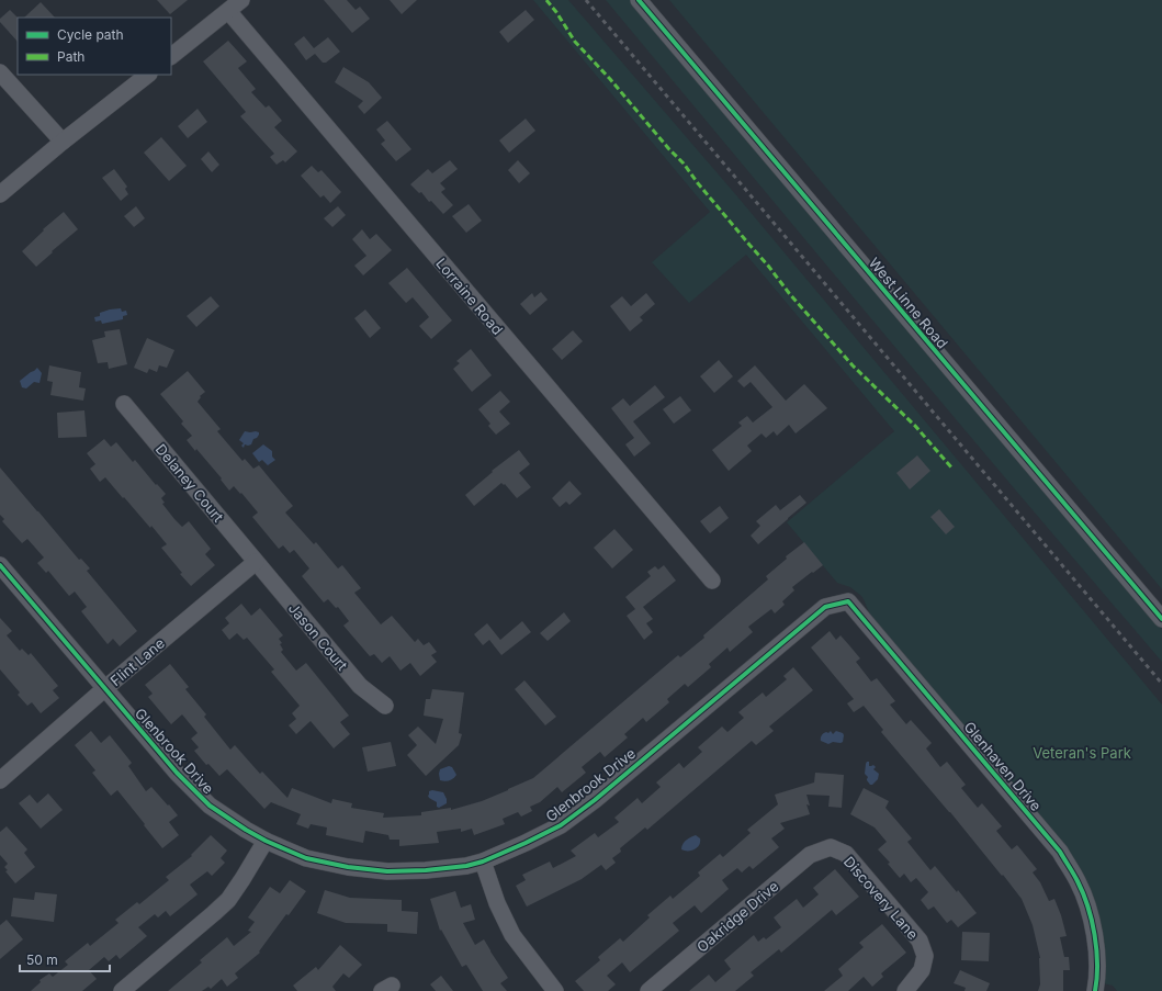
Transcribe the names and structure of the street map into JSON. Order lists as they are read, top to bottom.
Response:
{
  "streets": {
    "street": [
      "Lorraine Road",
      "West Linne Road",
      "Delaney Court",
      "Jason Court",
      "Flint Lane",
      "Glenbrook Drive",
      "Glenhaven Drive",
      "Discovery Lane",
      "Oakridge Drive"
    ]
  },
  "crossings": [
    ["Delaney Court", "Jason Court"],
    ["Delaney Court", "Flint Lane"],
    ["Jason Court", "Flint Lane"],
    ["Flint Lane", "Glenbrook Drive"],
    ["Glenbrook Drive", "Glenhaven Drive"],
    ["Discovery Lane", "Oakridge Drive"]
  ],
  "parks": ["Veteran's Park"],
  "legend": ["Cycle path", "Path"],
  "scale_bar": "50 m"
}
